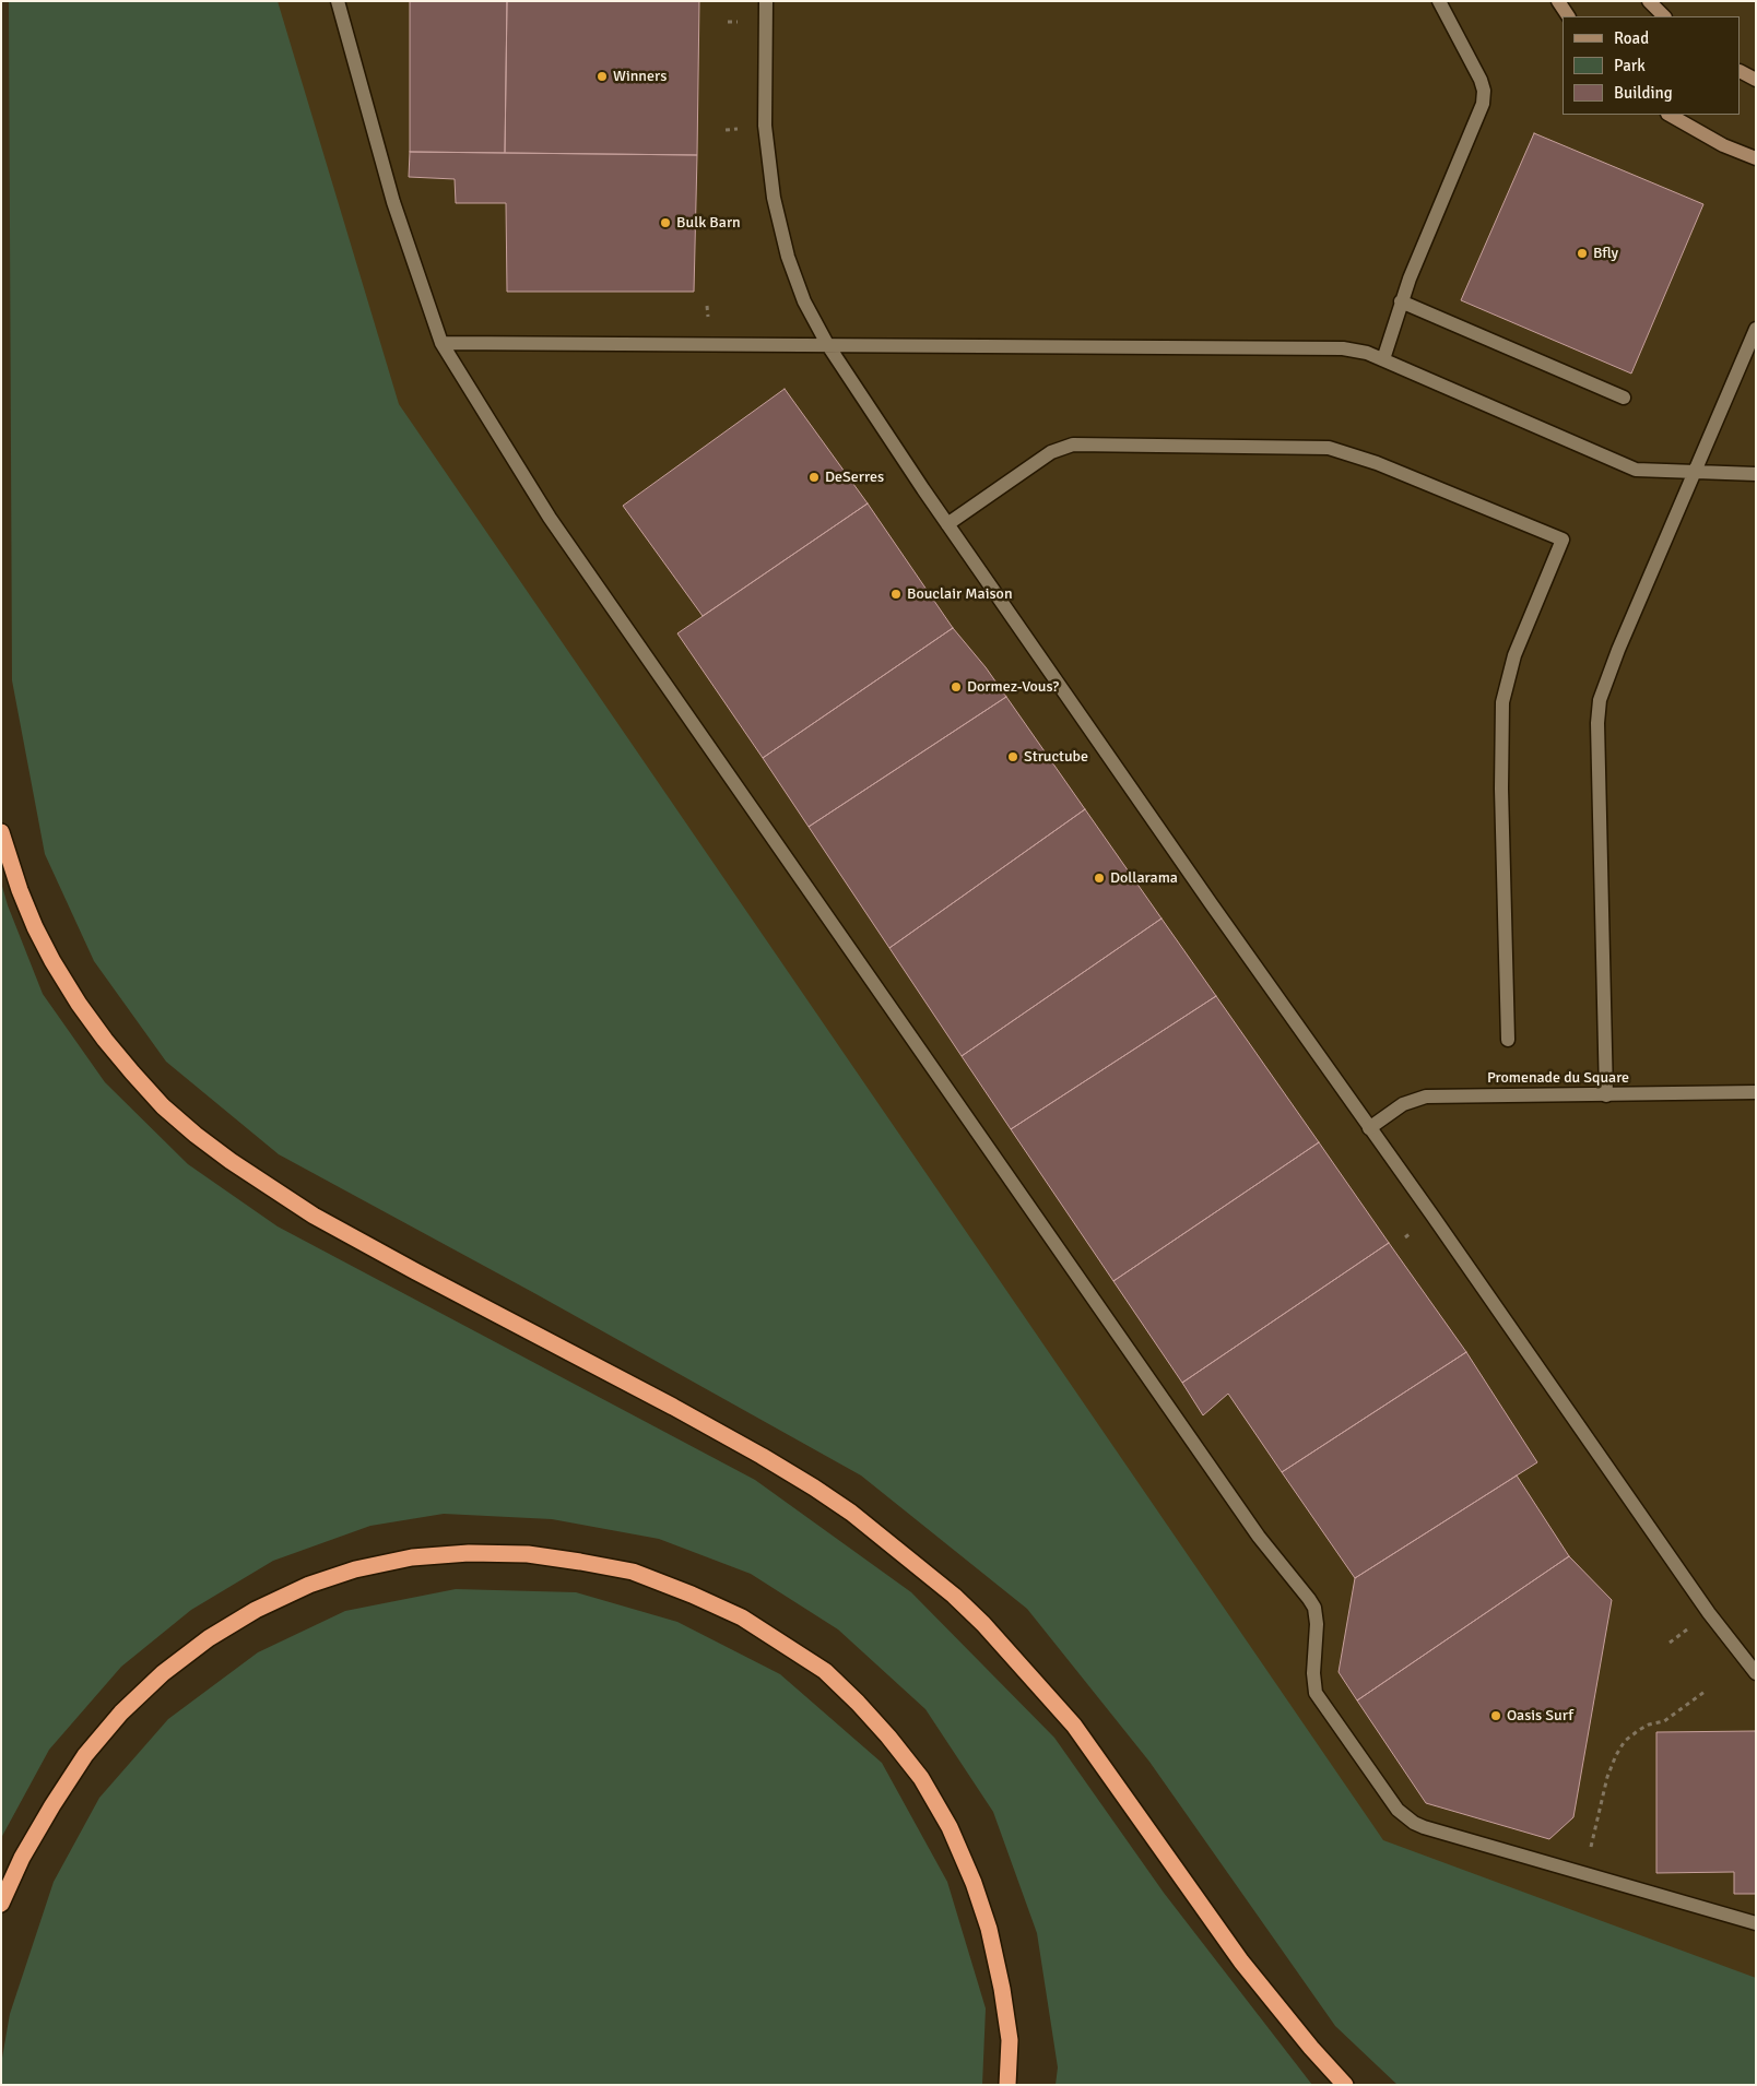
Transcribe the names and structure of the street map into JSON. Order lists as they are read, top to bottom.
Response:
{
  "streets": {
    "street": ["Promenade du Square"]
  },
  "places": [
    "Winners",
    "Bulk Barn",
    "Bfly",
    "DeSerres",
    "Bouclair Maison",
    "Dormez-Vous?",
    "Structube",
    "Dollarama",
    "Oasis Surf"
  ],
  "legend": ["Road", "Park", "Building"]
}
